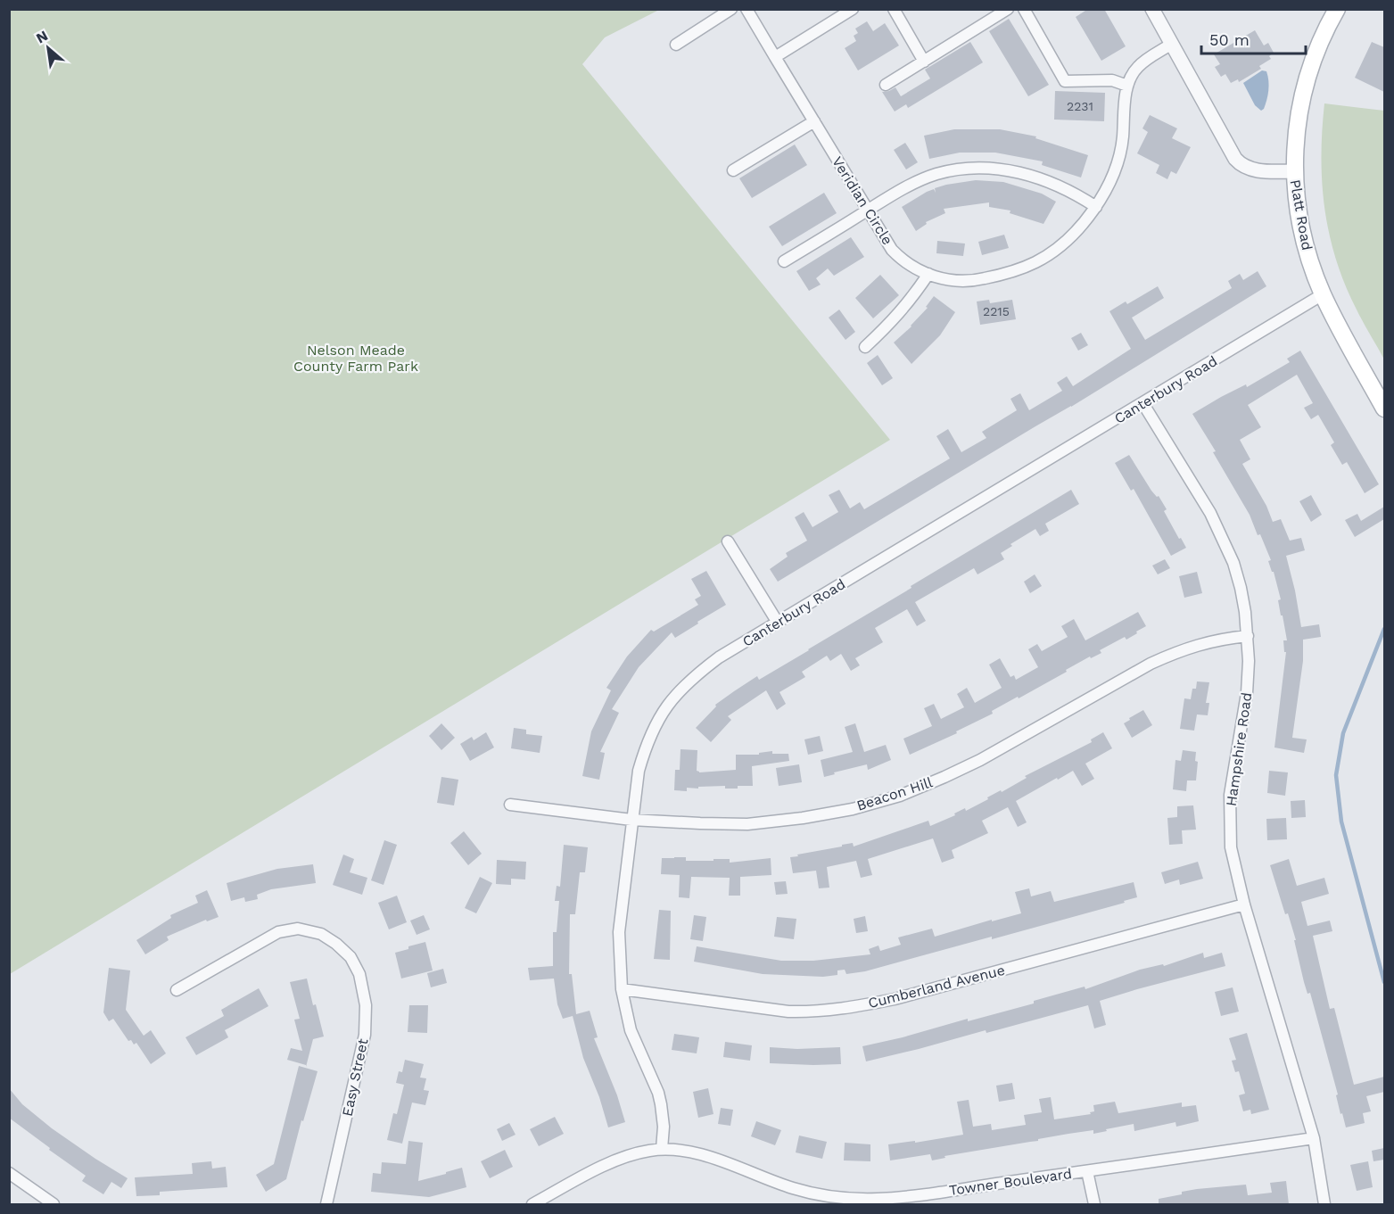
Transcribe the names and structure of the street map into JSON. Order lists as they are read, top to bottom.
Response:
{
  "streets": {
    "main road": ["Platt Road"],
    "street": [
      "Veridian Circle",
      "Canterbury Road",
      "Hampshire Road",
      "Beacon Hill",
      "Cumberland Avenue",
      "Easy Street",
      "Towner Boulevard"
    ]
  },
  "crossings": [
    ["Veridian Circle", "Platt Road"],
    ["Platt Road", "Canterbury Road"],
    ["Canterbury Road", "Hampshire Road"],
    ["Canterbury Road", "Beacon Hill"],
    ["Canterbury Road", "Cumberland Avenue"],
    ["Canterbury Road", "Towner Boulevard"],
    ["Hampshire Road", "Beacon Hill"],
    ["Hampshire Road", "Cumberland Avenue"],
    ["Hampshire Road", "Towner Boulevard"]
  ],
  "parks": ["Nelson Meade County Farm Park"],
  "house_numbers": ["2231", "2215"],
  "scale_bar": "50 m",
  "north": "top left"
}
